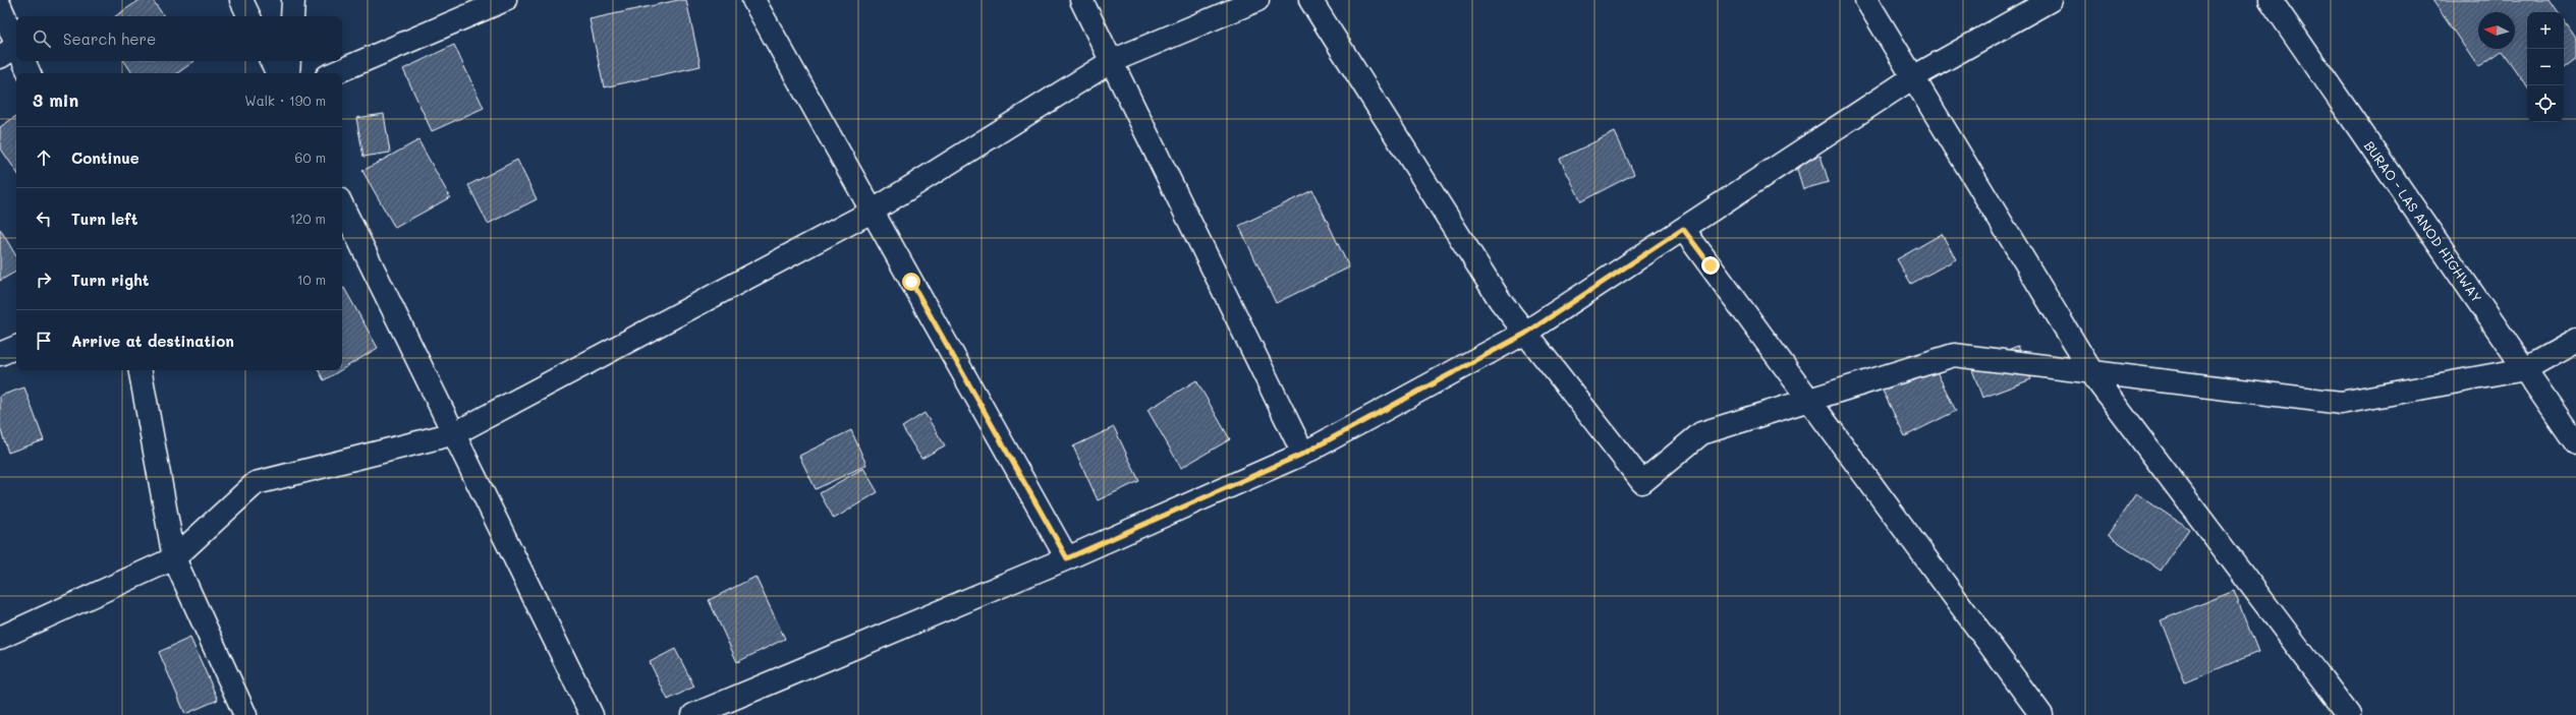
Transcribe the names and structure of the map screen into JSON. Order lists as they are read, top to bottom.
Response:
{
  "streets": {
    "main road": ["BURAO - LAS ANOD HIGHWAY"]
  },
  "north": "left",
  "page": {
    "map_buttons": ["+", "−"],
    "search": "Search here",
    "heading": ["3 min", "Walk · 190 m"],
    "list": [
      ["Continue", "60 m"],
      ["Turn left", "120 m"],
      ["Turn right", "10 m"],
      "Arrive at destination"
    ]
  }
}
